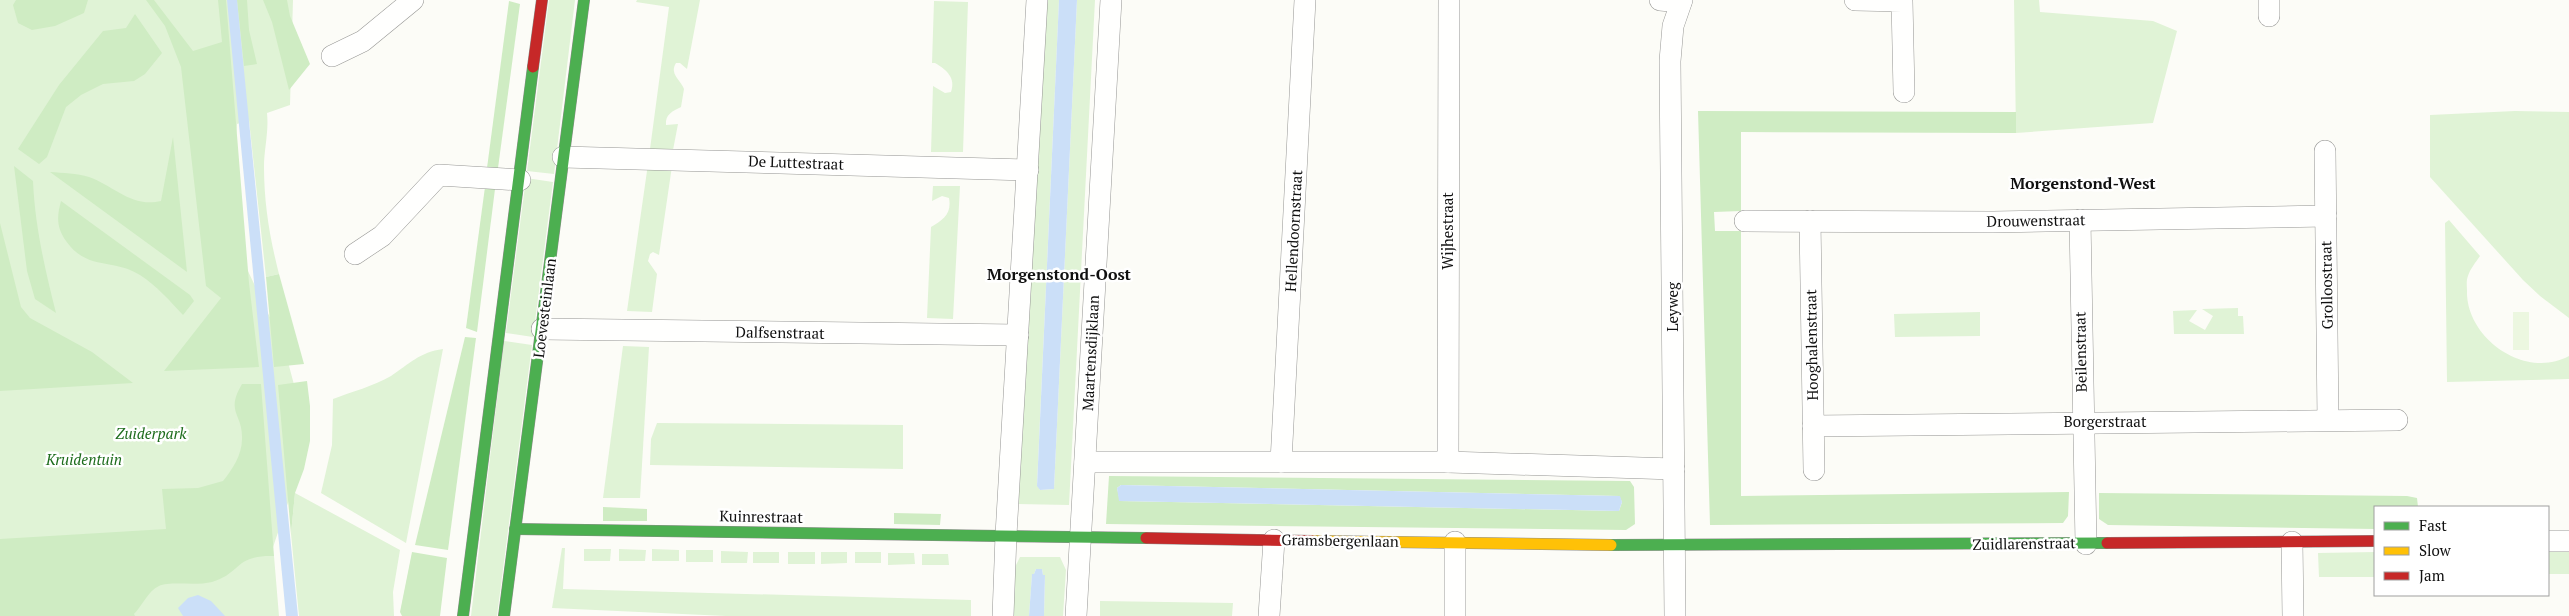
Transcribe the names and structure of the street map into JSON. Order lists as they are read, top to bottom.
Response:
{
  "streets": {
    "street": [
      "De Luttestraat",
      "Drouwenstraat",
      "Hellendoornstraat",
      "Wijhestraat",
      "Grolloostraat",
      "Leyweg",
      "Loevesteinlaan",
      "Dalfsenstraat",
      "Hooghalenstraat",
      "Beilenstraat",
      "Maartensdijklaan",
      "Borgerstraat",
      "Kuinrestraat",
      "Gramsbergenlaan",
      "Zuidlarenstraat"
    ]
  },
  "crossings": [
    ["De Luttestraat", "Loevesteinlaan"],
    ["Drouwenstraat", "Grolloostraat"],
    ["Drouwenstraat", "Hooghalenstraat"],
    ["Drouwenstraat", "Beilenstraat"],
    ["Grolloostraat", "Borgerstraat"],
    ["Leyweg", "Gramsbergenlaan"],
    ["Leyweg", "Zuidlarenstraat"],
    ["Loevesteinlaan", "Dalfsenstraat"],
    ["Loevesteinlaan", "Kuinrestraat"],
    ["Hooghalenstraat", "Borgerstraat"],
    ["Beilenstraat", "Borgerstraat"],
    ["Beilenstraat", "Zuidlarenstraat"],
    ["Maartensdijklaan", "Gramsbergenlaan"],
    ["Kuinrestraat", "Gramsbergenlaan"],
    ["Gramsbergenlaan", "Zuidlarenstraat"]
  ],
  "districts": ["Morgenstond-West", "Morgenstond-Oost"],
  "parks": ["Zuiderpark", "Kruidentuin"],
  "legend": ["Fast", "Slow", "Jam"]
}
